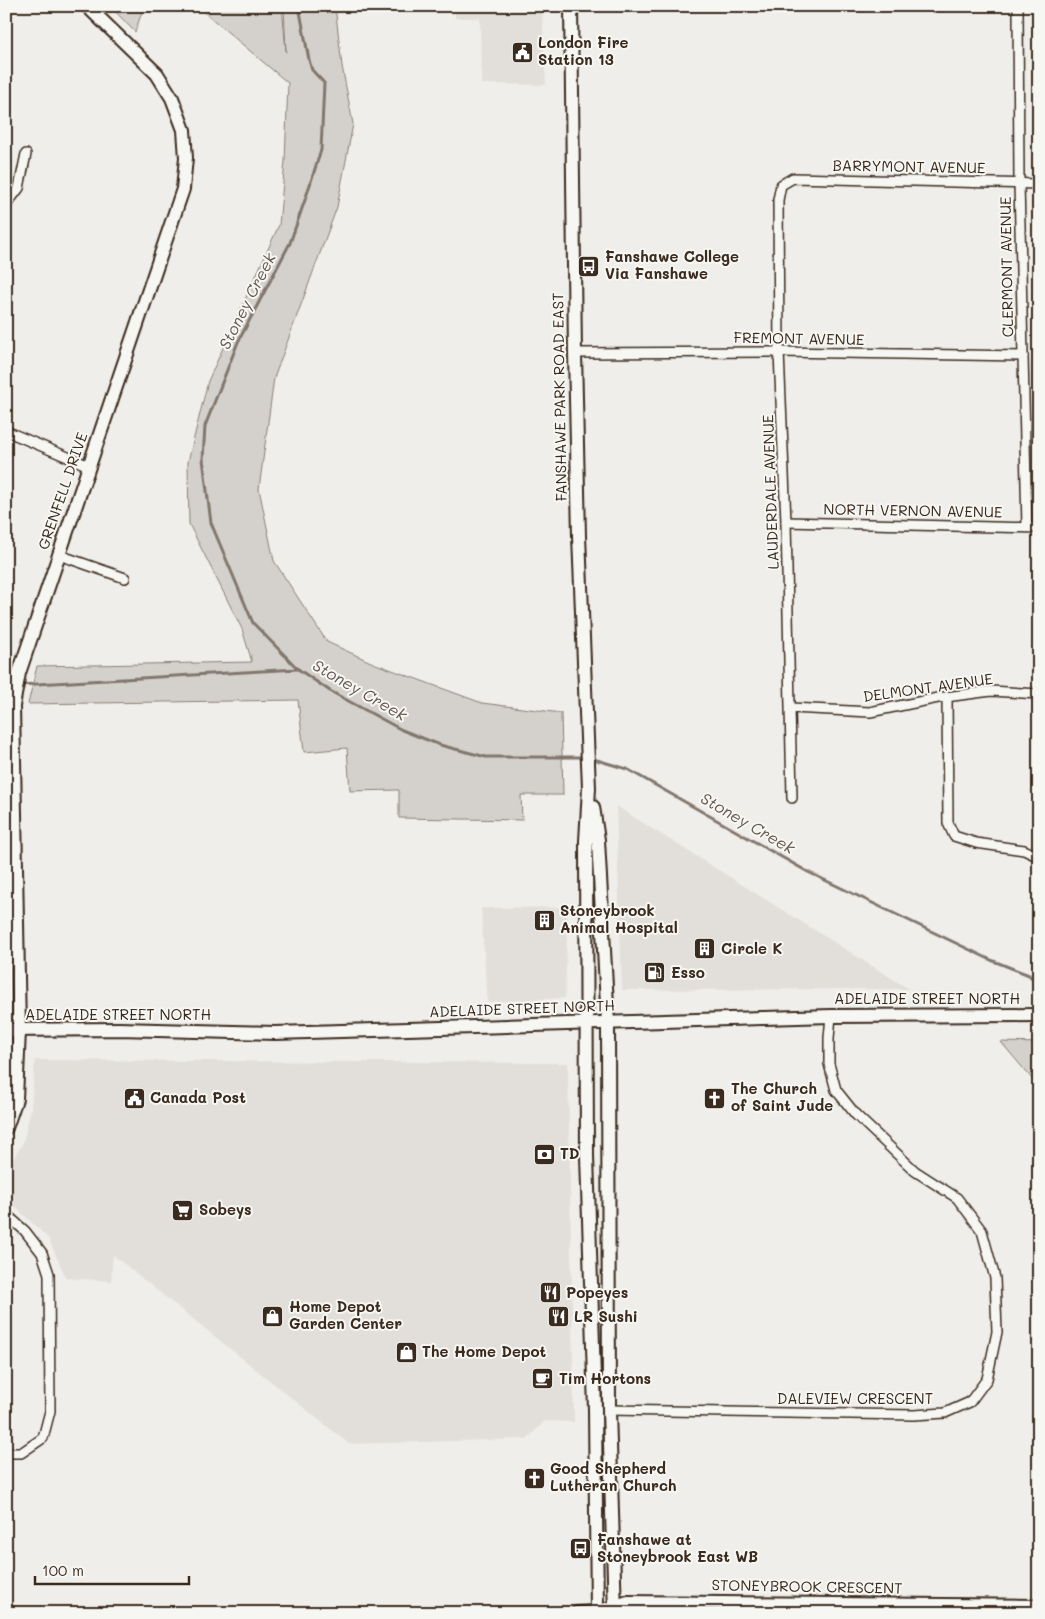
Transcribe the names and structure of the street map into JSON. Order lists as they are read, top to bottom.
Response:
{
  "streets": {
    "main road": [
      "FANSHAWE PARK ROAD EAST",
      "GRENFELL DRIVE",
      "ADELAIDE STREET NORTH",
      "STONEYBROOK CRESCENT"
    ],
    "street": [
      "BARRYMONT AVENUE",
      "CLERMONT AVENUE",
      "FREMONT AVENUE",
      "LAUDERDALE AVENUE",
      "NORTH VERNON AVENUE",
      "DELMONT AVENUE",
      "DALEVIEW CRESCENT"
    ]
  },
  "crossings": [
    ["BARRYMONT AVENUE", "CLERMONT AVENUE"],
    ["BARRYMONT AVENUE", "LAUDERDALE AVENUE"],
    ["CLERMONT AVENUE", "FREMONT AVENUE"],
    ["CLERMONT AVENUE", "NORTH VERNON AVENUE"],
    ["FREMONT AVENUE", "FANSHAWE PARK ROAD EAST"],
    ["FREMONT AVENUE", "LAUDERDALE AVENUE"],
    ["FANSHAWE PARK ROAD EAST", "ADELAIDE STREET NORTH"],
    ["FANSHAWE PARK ROAD EAST", "DALEVIEW CRESCENT"],
    ["FANSHAWE PARK ROAD EAST", "STONEYBROOK CRESCENT"],
    ["GRENFELL DRIVE", "ADELAIDE STREET NORTH"],
    ["LAUDERDALE AVENUE", "NORTH VERNON AVENUE"],
    ["LAUDERDALE AVENUE", "DELMONT AVENUE"],
    ["ADELAIDE STREET NORTH", "DALEVIEW CRESCENT"]
  ],
  "water": ["Stoney Creek"],
  "places": {
    "public building": ["London Fire Station 13", "Canada Post"],
    "bus stop": ["Fanshawe College Via Fanshawe", "Fanshawe at Stoneybrook East WB"],
    "building": ["Stoneybrook Animal Hospital", "Circle K"],
    "fuel station": ["Esso"],
    "church": ["The Church of Saint Jude", "Good Shepherd Lutheran Church"],
    "bank": ["TD"],
    "supermarket": ["Sobeys"],
    "restaurant": ["Popeyes", "LR Sushi"],
    "shop": ["Home Depot Garden Center", "The Home Depot"],
    "cafe": ["Tim Hortons"]
  },
  "scale_bar": "100 m"
}
